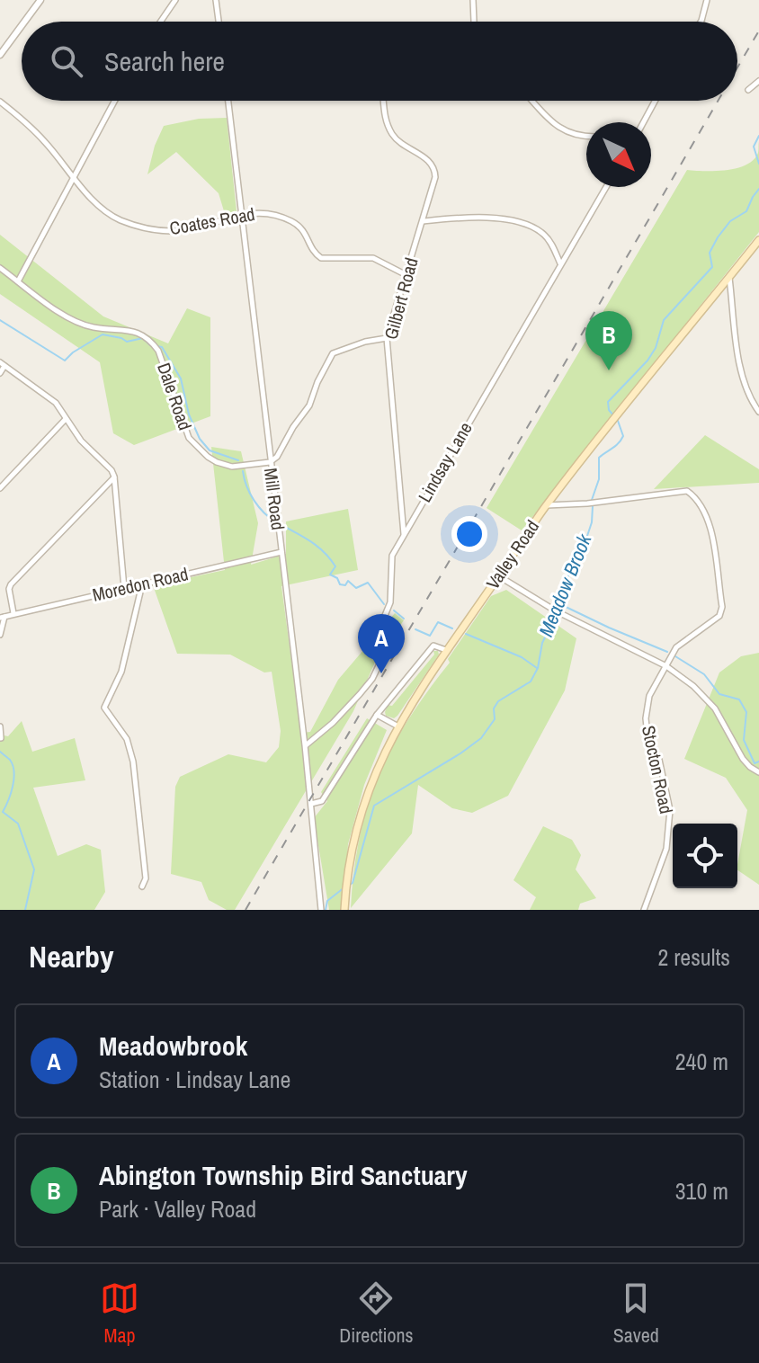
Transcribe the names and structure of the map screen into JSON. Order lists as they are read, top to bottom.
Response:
{
  "streets": {
    "main road": ["Valley Road"],
    "street": [
      "Coates Road",
      "Gilbert Road",
      "Dale Road",
      "Lindsay Lane",
      "Mill Road",
      "Moredon Road",
      "Stocton Road"
    ]
  },
  "crossings": [
    ["Coates Road", "Gilbert Road"],
    ["Coates Road", "Mill Road"],
    ["Gilbert Road", "Lindsay Lane"],
    ["Dale Road", "Mill Road"],
    ["Lindsay Lane", "Mill Road"],
    ["Mill Road", "Moredon Road"],
    ["Valley Road", "Stocton Road"]
  ],
  "water": ["Meadow Brook"],
  "north": "bottom right",
  "page": {
    "search": "Search here",
    "pins": ["B", "A"],
    "heading": ["Nearby", "2 results"],
    "list": [
      {
        "mark": "A",
        "name": "Meadowbrook",
        "note": "Station · Lindsay Lane",
        "value": "240 m"
      },
      {
        "mark": "B",
        "name": "Abington Township Bird Sanctuary",
        "note": "Park · Valley Road",
        "value": "310 m"
      }
    ],
    "nav": ["Map", "Directions", "Saved"]
  }
}
